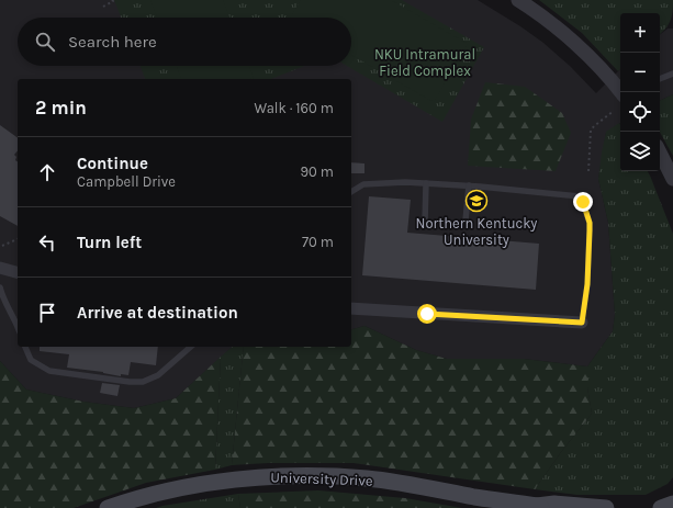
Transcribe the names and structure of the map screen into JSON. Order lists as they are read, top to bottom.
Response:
{
  "streets": {
    "main road": ["University Drive"]
  },
  "parks": ["NKU Intramural Field Complex"],
  "places": {
    "school or university": ["Northern Kentucky University"]
  },
  "page": {
    "map_buttons": ["+", "−"],
    "search": "Search here",
    "heading": ["2 min", "Walk · 160 m"],
    "list": [
      ["Continue", "Campbell Drive", "90 m"],
      ["Turn left", "70 m"],
      "Arrive at destination"
    ]
  }
}
